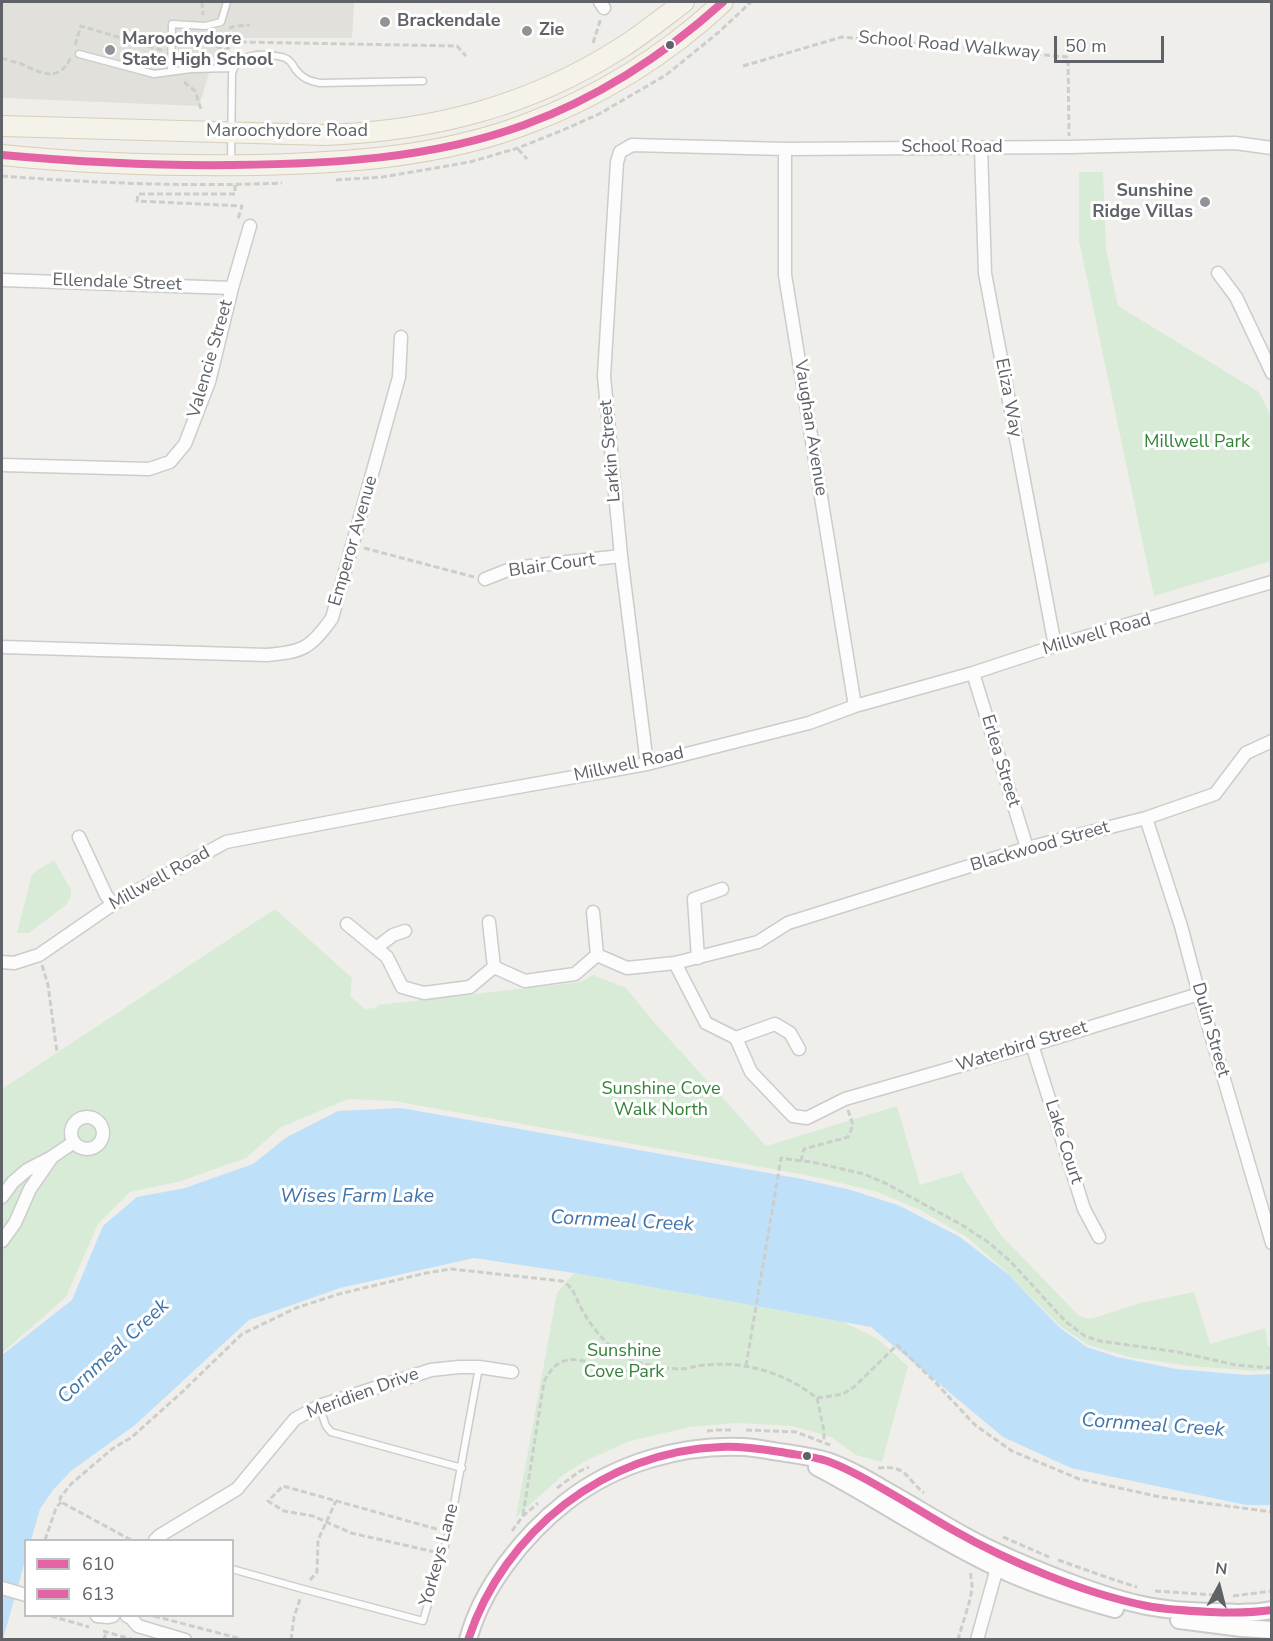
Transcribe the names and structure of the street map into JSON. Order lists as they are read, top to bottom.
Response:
{
  "streets": {
    "main road": ["Maroochydore Road"],
    "street": [
      "School Road",
      "Ellendale Street",
      "Valencie Street",
      "Eliza Way",
      "Vaughan Avenue",
      "Larkin Street",
      "Emperor Avenue",
      "Blair Court",
      "Millwell Road",
      "Erlea Street",
      "Blackwood Street",
      "Dulin Street",
      "Waterbird Street",
      "Lake Court",
      "Meridien Drive"
    ],
    "lane": ["Yorkeys Lane"],
    "path": ["School Road Walkway"]
  },
  "crossings": [
    ["School Road Walkway", "School Road"],
    ["School Road", "Eliza Way"],
    ["School Road", "Vaughan Avenue"],
    ["School Road", "Larkin Street"],
    ["Ellendale Street", "Valencie Street"],
    ["Eliza Way", "Millwell Road"],
    ["Vaughan Avenue", "Millwell Road"],
    ["Larkin Street", "Blair Court"],
    ["Larkin Street", "Millwell Road"],
    ["Millwell Road", "Erlea Street"],
    ["Erlea Street", "Blackwood Street"],
    ["Blackwood Street", "Dulin Street"],
    ["Dulin Street", "Waterbird Street"],
    ["Waterbird Street", "Lake Court"],
    ["Meridien Drive", "Yorkeys Lane"]
  ],
  "water": ["Wises Farm Lake", "Cornmeal Creek"],
  "parks": ["Millwell Park", "Sunshine Cove Walk North", "Sunshine Cove Park"],
  "places": [
    "Brackendale",
    "Zie",
    "Maroochydore State High School",
    "Sunshine Ridge Villas"
  ],
  "lines": ["transit line 610", "transit line 613"],
  "legend": ["610", "613"],
  "scale_bar": "50 m",
  "north": "top"
}
